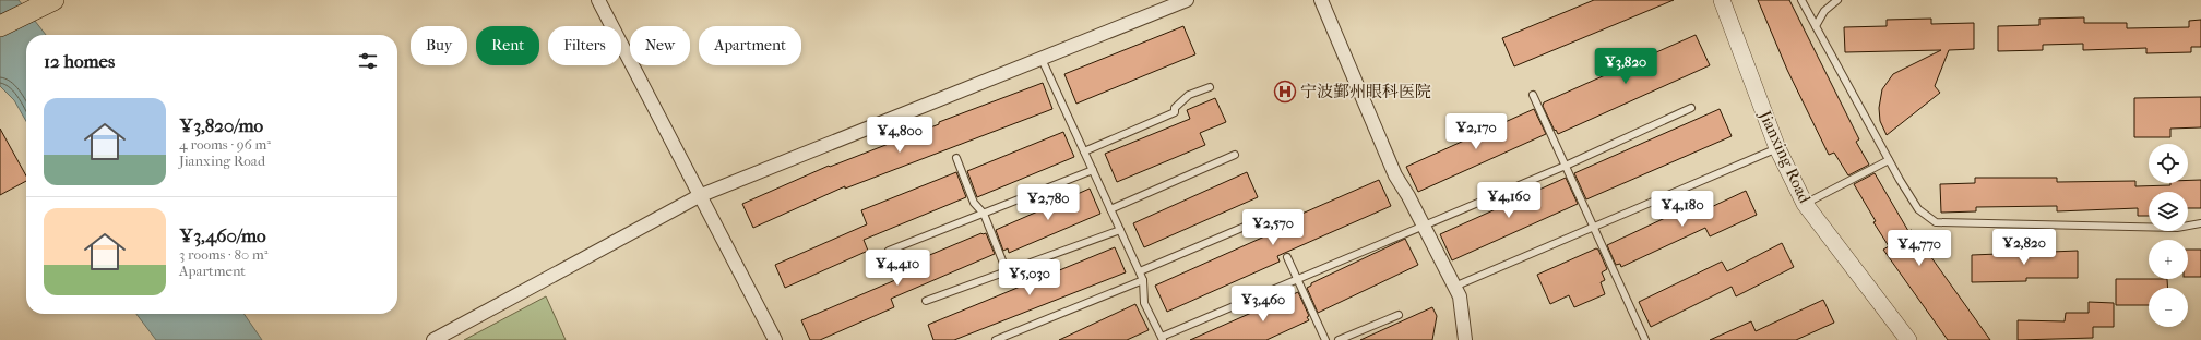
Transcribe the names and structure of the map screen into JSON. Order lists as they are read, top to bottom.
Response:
{
  "streets": {
    "street": ["Jianxing Road"]
  },
  "places": {
    "hospital": ["宁波鄞州眼科医院"]
  },
  "page": {
    "chip": [
      "Buy",
      "Rent",
      "Filters",
      "New",
      "Apartment"
    ],
    "heading": "12 homes",
    "price": [
      "¥3,820",
      "¥2,170",
      "¥4,800",
      "¥4,160",
      "¥2,780",
      "¥4,180",
      "¥2,570",
      "¥2,820",
      "¥4,770",
      "¥4,410",
      "¥5,030",
      "¥3,460"
    ],
    "list": [
      {
        "name": "¥3,820/mo",
        "note": "4 rooms · 96 m² · Jianxing Road"
      },
      {
        "name": "¥3,460/mo",
        "note": "3 rooms · 80 m² · Apartment"
      }
    ],
    "map_buttons": ["+", "−"]
  }
}
